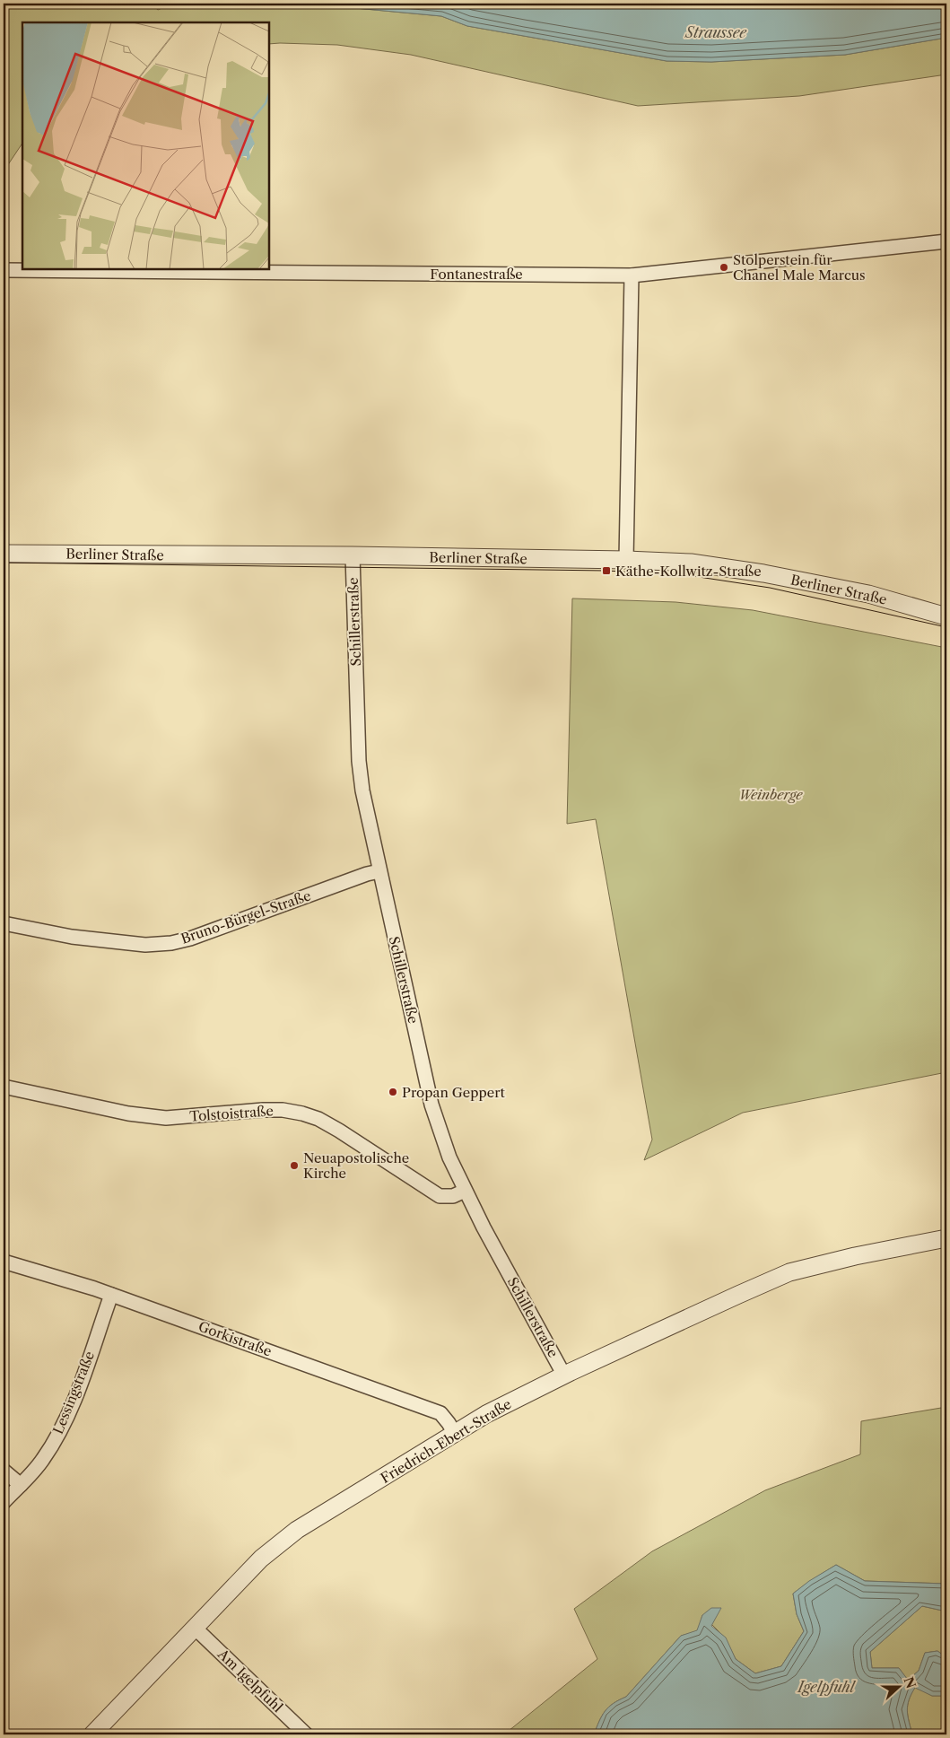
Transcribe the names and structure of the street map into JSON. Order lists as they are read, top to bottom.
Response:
{
  "streets": {
    "street": [
      "Fontanestraße",
      "Berliner Straße",
      "Schillerstraße",
      "Bruno-Bürgel-Straße",
      "Tolstoistraße",
      "Gorkistraße",
      "Lessingstraße",
      "Friedrich-Ebert-Straße",
      "Am Igelpfuhl"
    ]
  },
  "crossings": [
    ["Berliner Straße", "Schillerstraße"],
    ["Schillerstraße", "Bruno-Bürgel-Straße"],
    ["Schillerstraße", "Tolstoistraße"],
    ["Schillerstraße", "Friedrich-Ebert-Straße"],
    ["Gorkistraße", "Lessingstraße"],
    ["Gorkistraße", "Friedrich-Ebert-Straße"],
    ["Friedrich-Ebert-Straße", "Am Igelpfuhl"]
  ],
  "water": ["Straussee", "Igelpfuhl"],
  "parks": ["Weinberge"],
  "places": {
    "other": ["Stolperstein für Chanel Male Marcus", "Propan Geppert", "Neuapostolische Kirche"],
    "transit": ["Käthe-Kollwitz-Straße"]
  },
  "north": "right"
}
